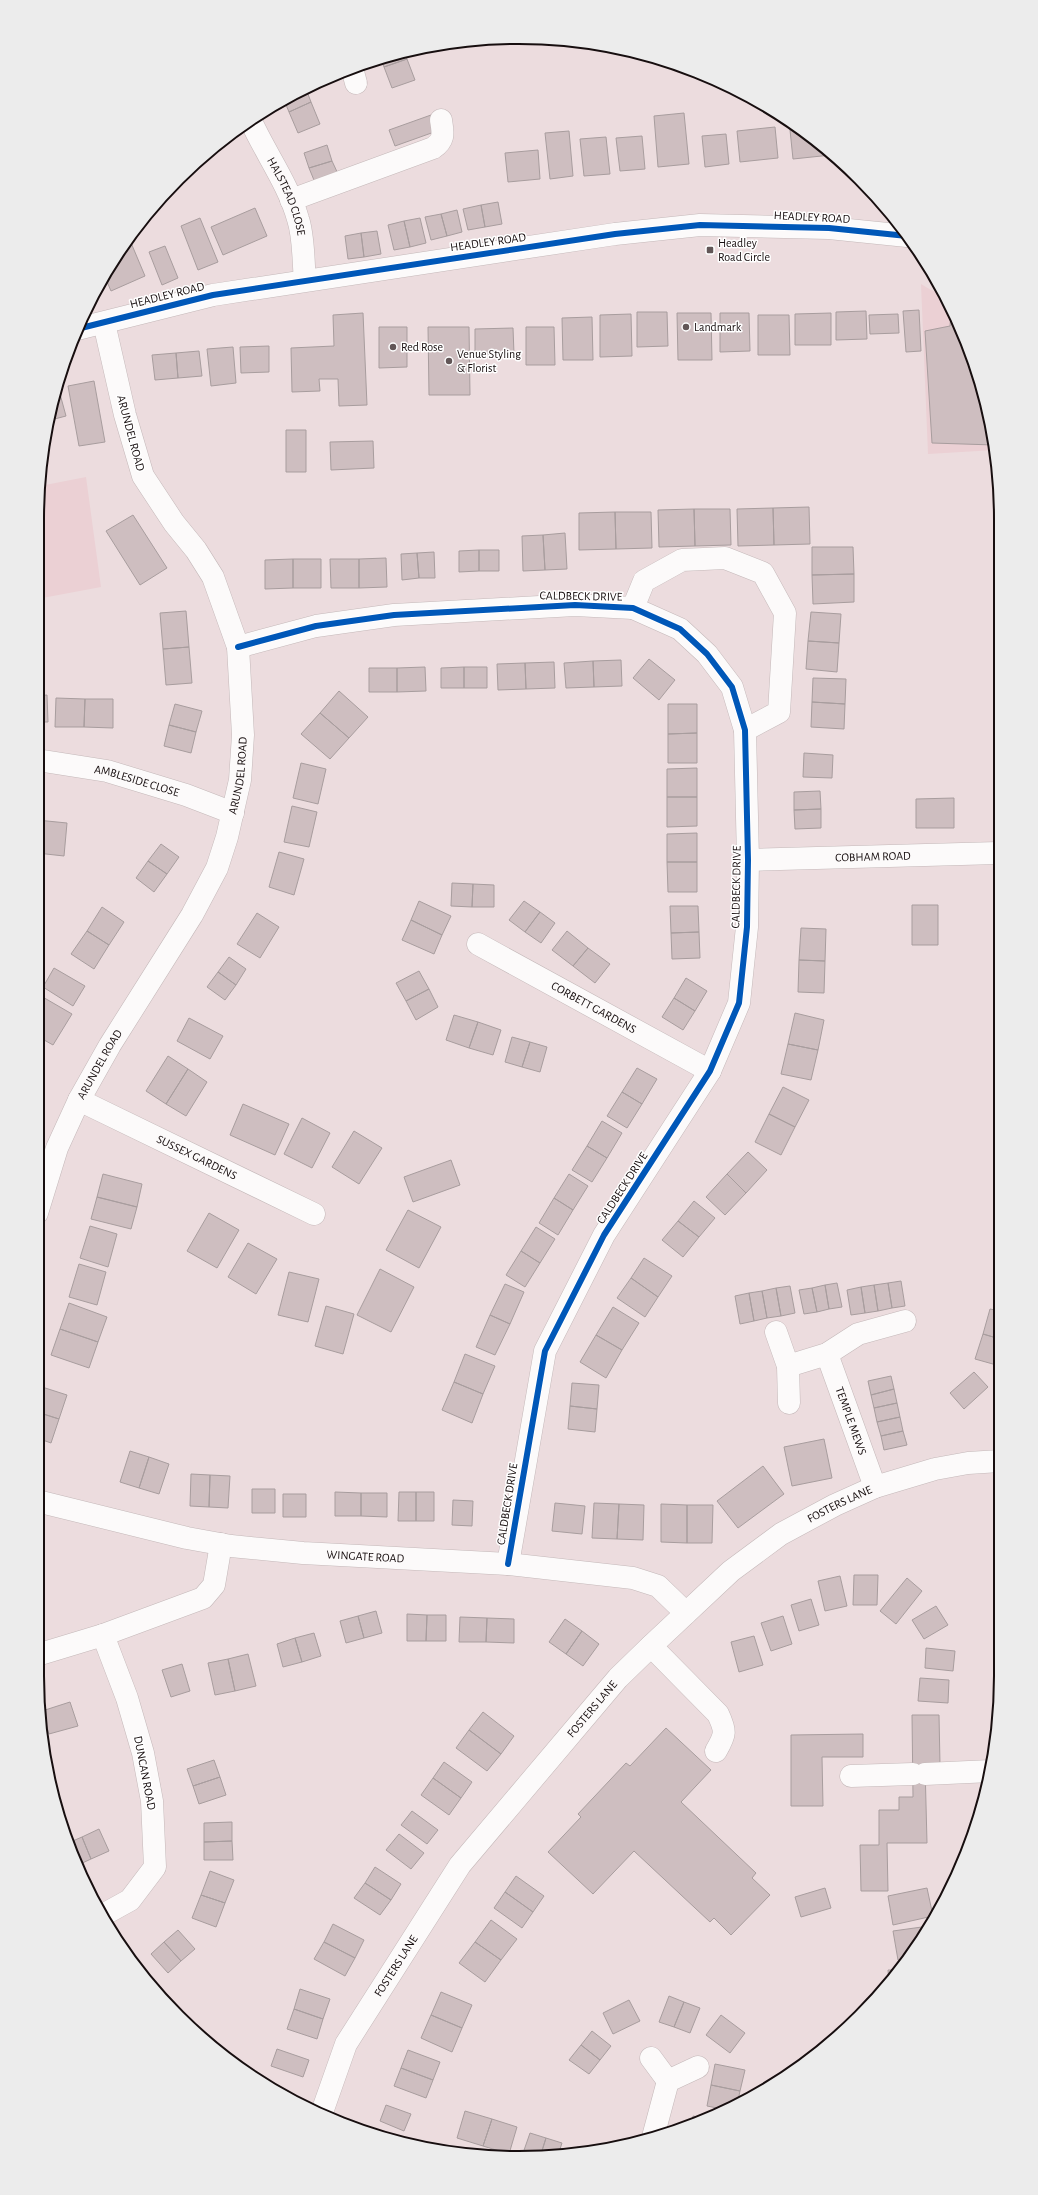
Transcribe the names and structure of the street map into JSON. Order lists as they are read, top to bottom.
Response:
{
  "streets": {
    "street": [
      "HALSTEAD CLOSE",
      "HEADLEY ROAD",
      "ARUNDEL ROAD",
      "CALDBECK DRIVE",
      "AMBLESIDE CLOSE",
      "COBHAM ROAD",
      "CORBETT GARDENS",
      "SUSSEX GARDENS",
      "TEMPLE MEWS",
      "FOSTERS LANE",
      "WINGATE ROAD",
      "DUNCAN ROAD"
    ]
  },
  "crossings": [
    ["HALSTEAD CLOSE", "HEADLEY ROAD"],
    ["HEADLEY ROAD", "ARUNDEL ROAD"],
    ["ARUNDEL ROAD", "CALDBECK DRIVE"],
    ["ARUNDEL ROAD", "AMBLESIDE CLOSE"],
    ["ARUNDEL ROAD", "SUSSEX GARDENS"],
    ["CALDBECK DRIVE", "COBHAM ROAD"],
    ["CALDBECK DRIVE", "CORBETT GARDENS"],
    ["CALDBECK DRIVE", "WINGATE ROAD"],
    ["TEMPLE MEWS", "FOSTERS LANE"],
    ["FOSTERS LANE", "WINGATE ROAD"]
  ],
  "places": {
    "transit": ["Headley Road Circle"],
    "other": ["Landmark", "Red Rose", "Venue Styling & Florist"]
  }
}
